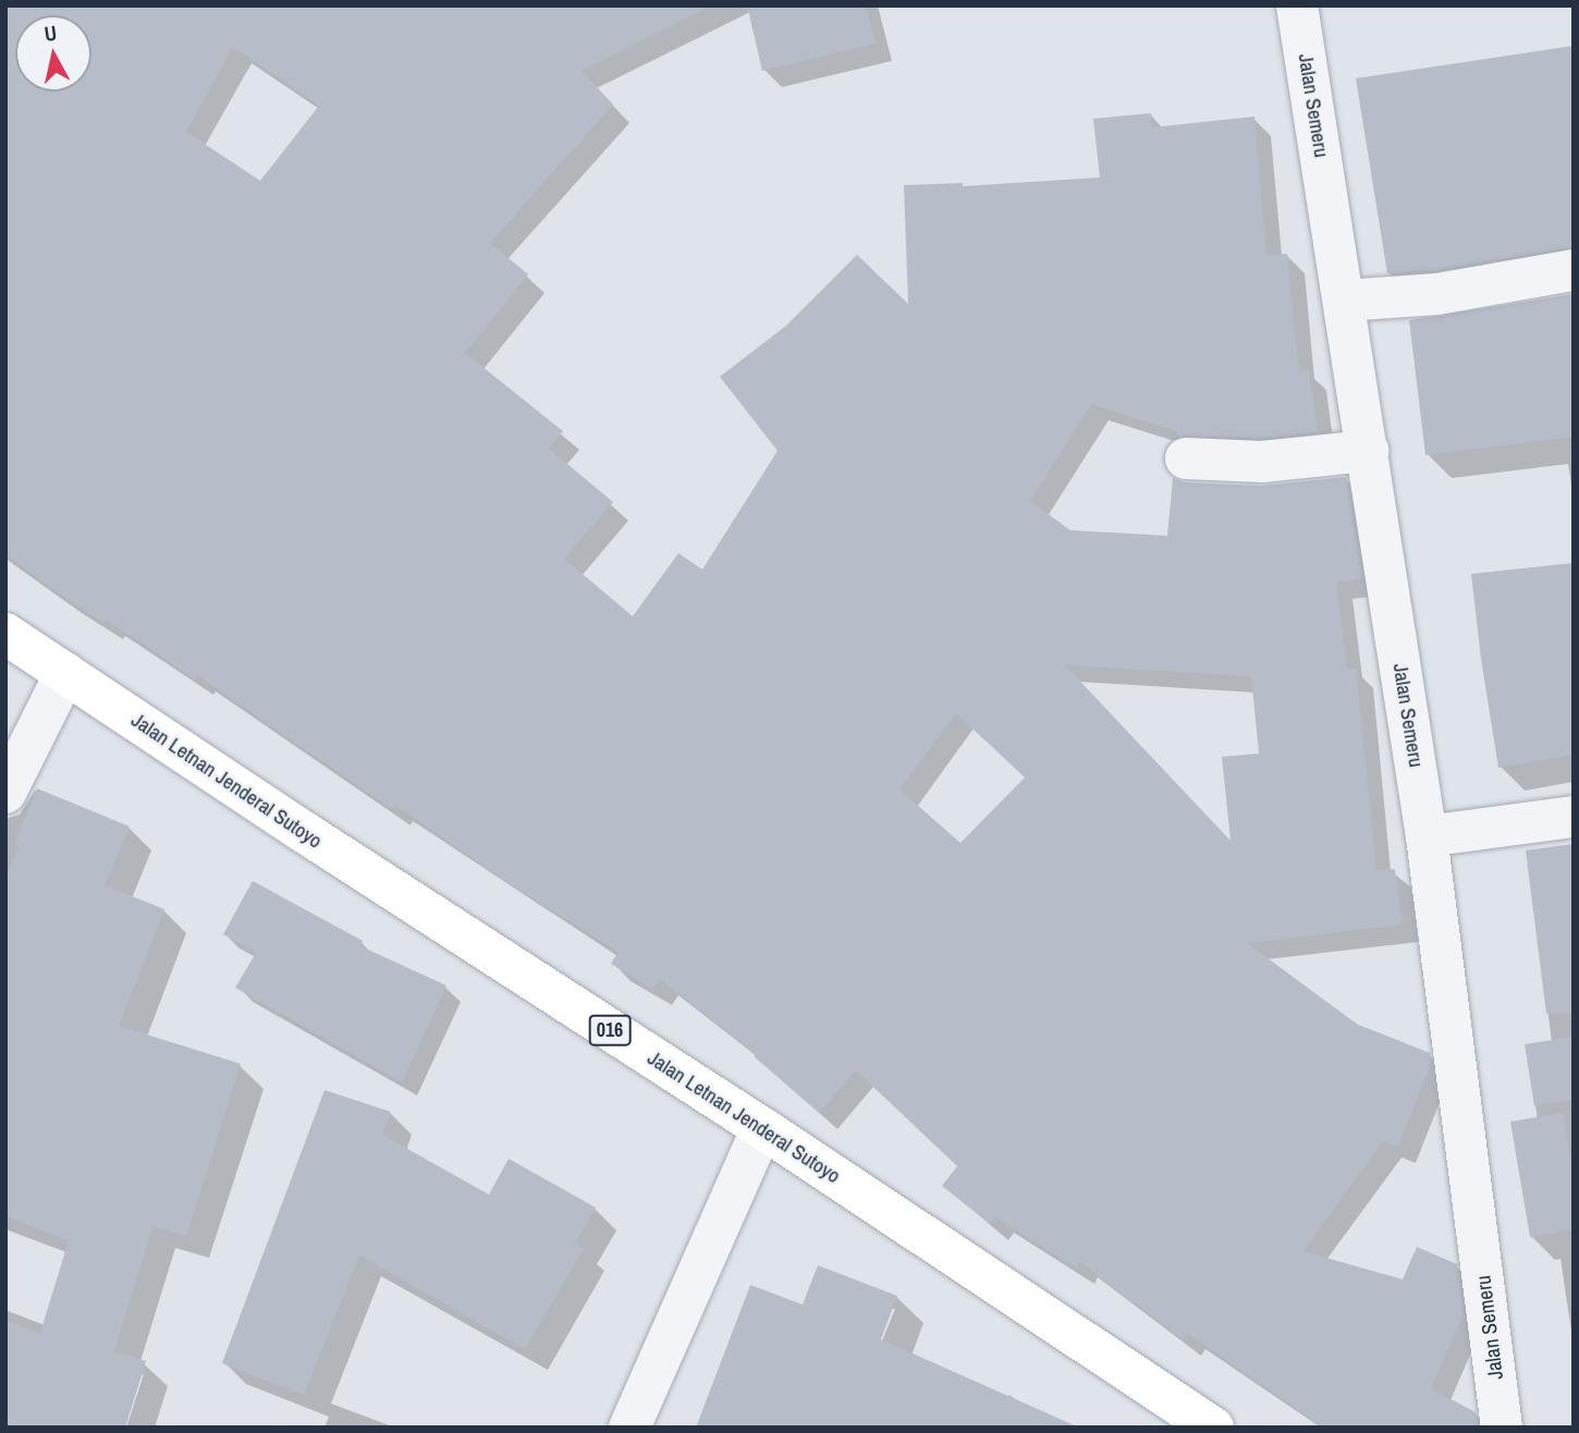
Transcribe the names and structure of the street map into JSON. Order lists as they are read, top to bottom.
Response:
{
  "streets": {
    "main road": ["Jalan Letnan Jenderal Sutoyo", "016"],
    "street": ["Jalan Semeru"]
  },
  "north": "top"
}
